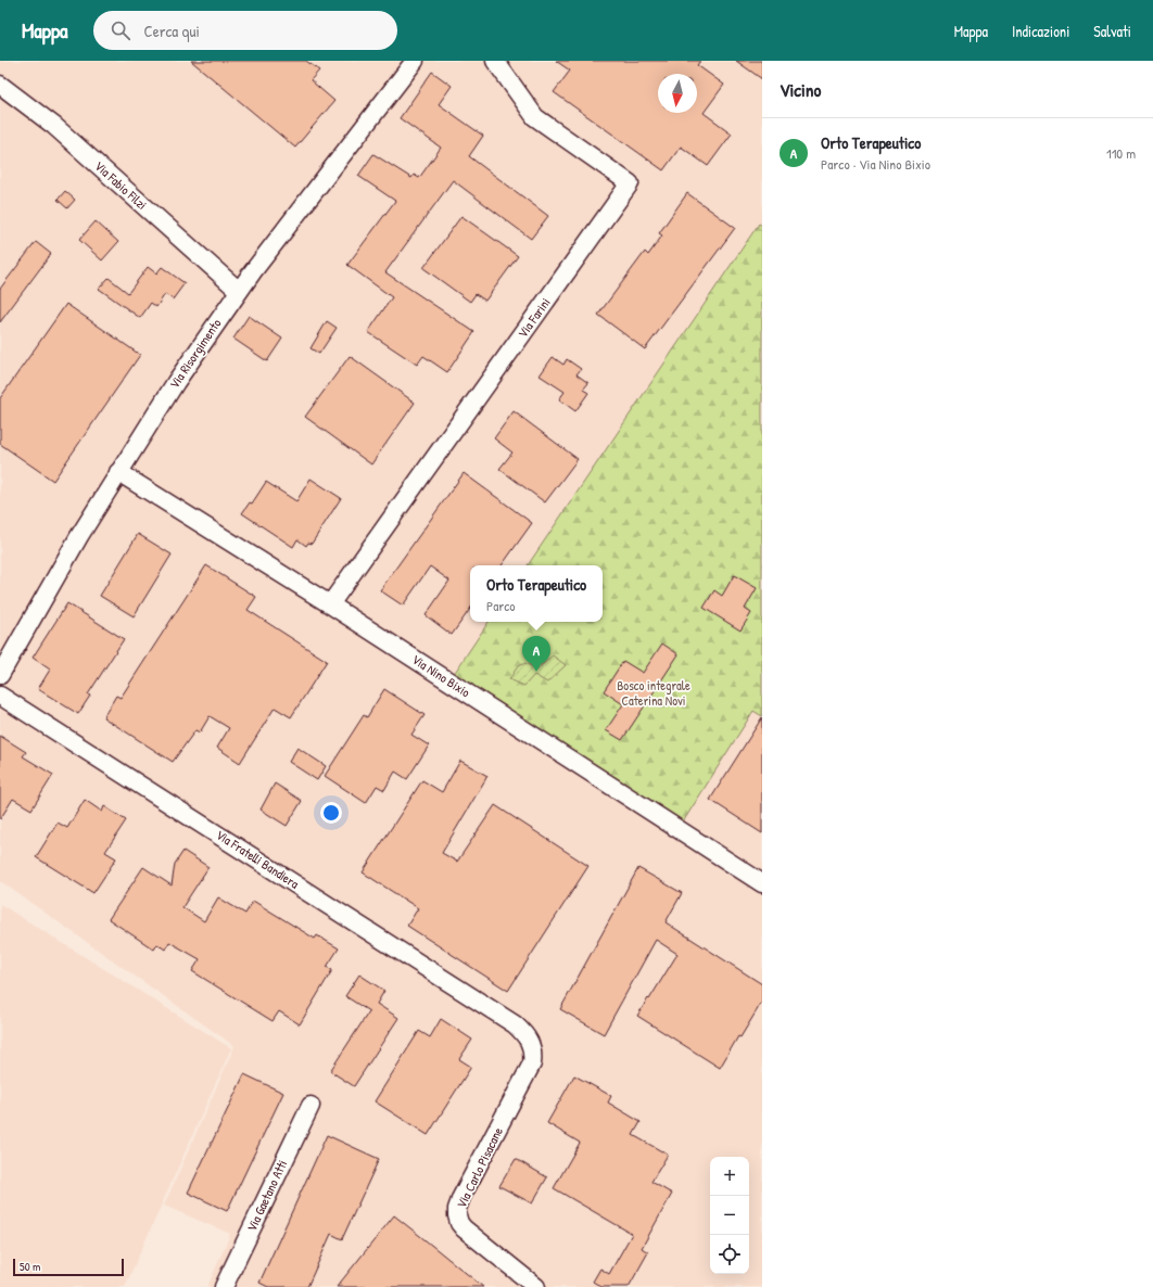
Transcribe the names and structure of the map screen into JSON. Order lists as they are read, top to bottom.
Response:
{
  "streets": {
    "street": [
      "Via Fabio Filzi",
      "Via Farini",
      "Via Risorgimento",
      "Via Nino Bixio",
      "Via Fratelli Bandiera",
      "Via Carlo Pisacane",
      "Via Gaetano Atti"
    ]
  },
  "crossings": [
    ["Via Fabio Filzi", "Via Risorgimento"],
    ["Via Farini", "Via Nino Bixio"],
    ["Via Risorgimento", "Via Nino Bixio"],
    ["Via Fratelli Bandiera", "Via Carlo Pisacane"]
  ],
  "parks": ["Bosco integrale Caterina Novi"],
  "scale_bar": "50 m",
  "north": "bottom",
  "page": {
    "header": "Mappa",
    "search": "Cerca qui",
    "nav": ["Mappa", "Indicazioni", "Salvati"],
    "heading": "Vicino",
    "list": [
      {
        "mark": "A",
        "name": "Orto Terapeutico",
        "note": "Parco · Via Nino Bixio",
        "value": "110 m"
      }
    ],
    "popup": ["Orto Terapeutico", "Parco"],
    "pins": "A",
    "map_buttons": ["+", "−"],
    "scale": "50 m"
  }
}
